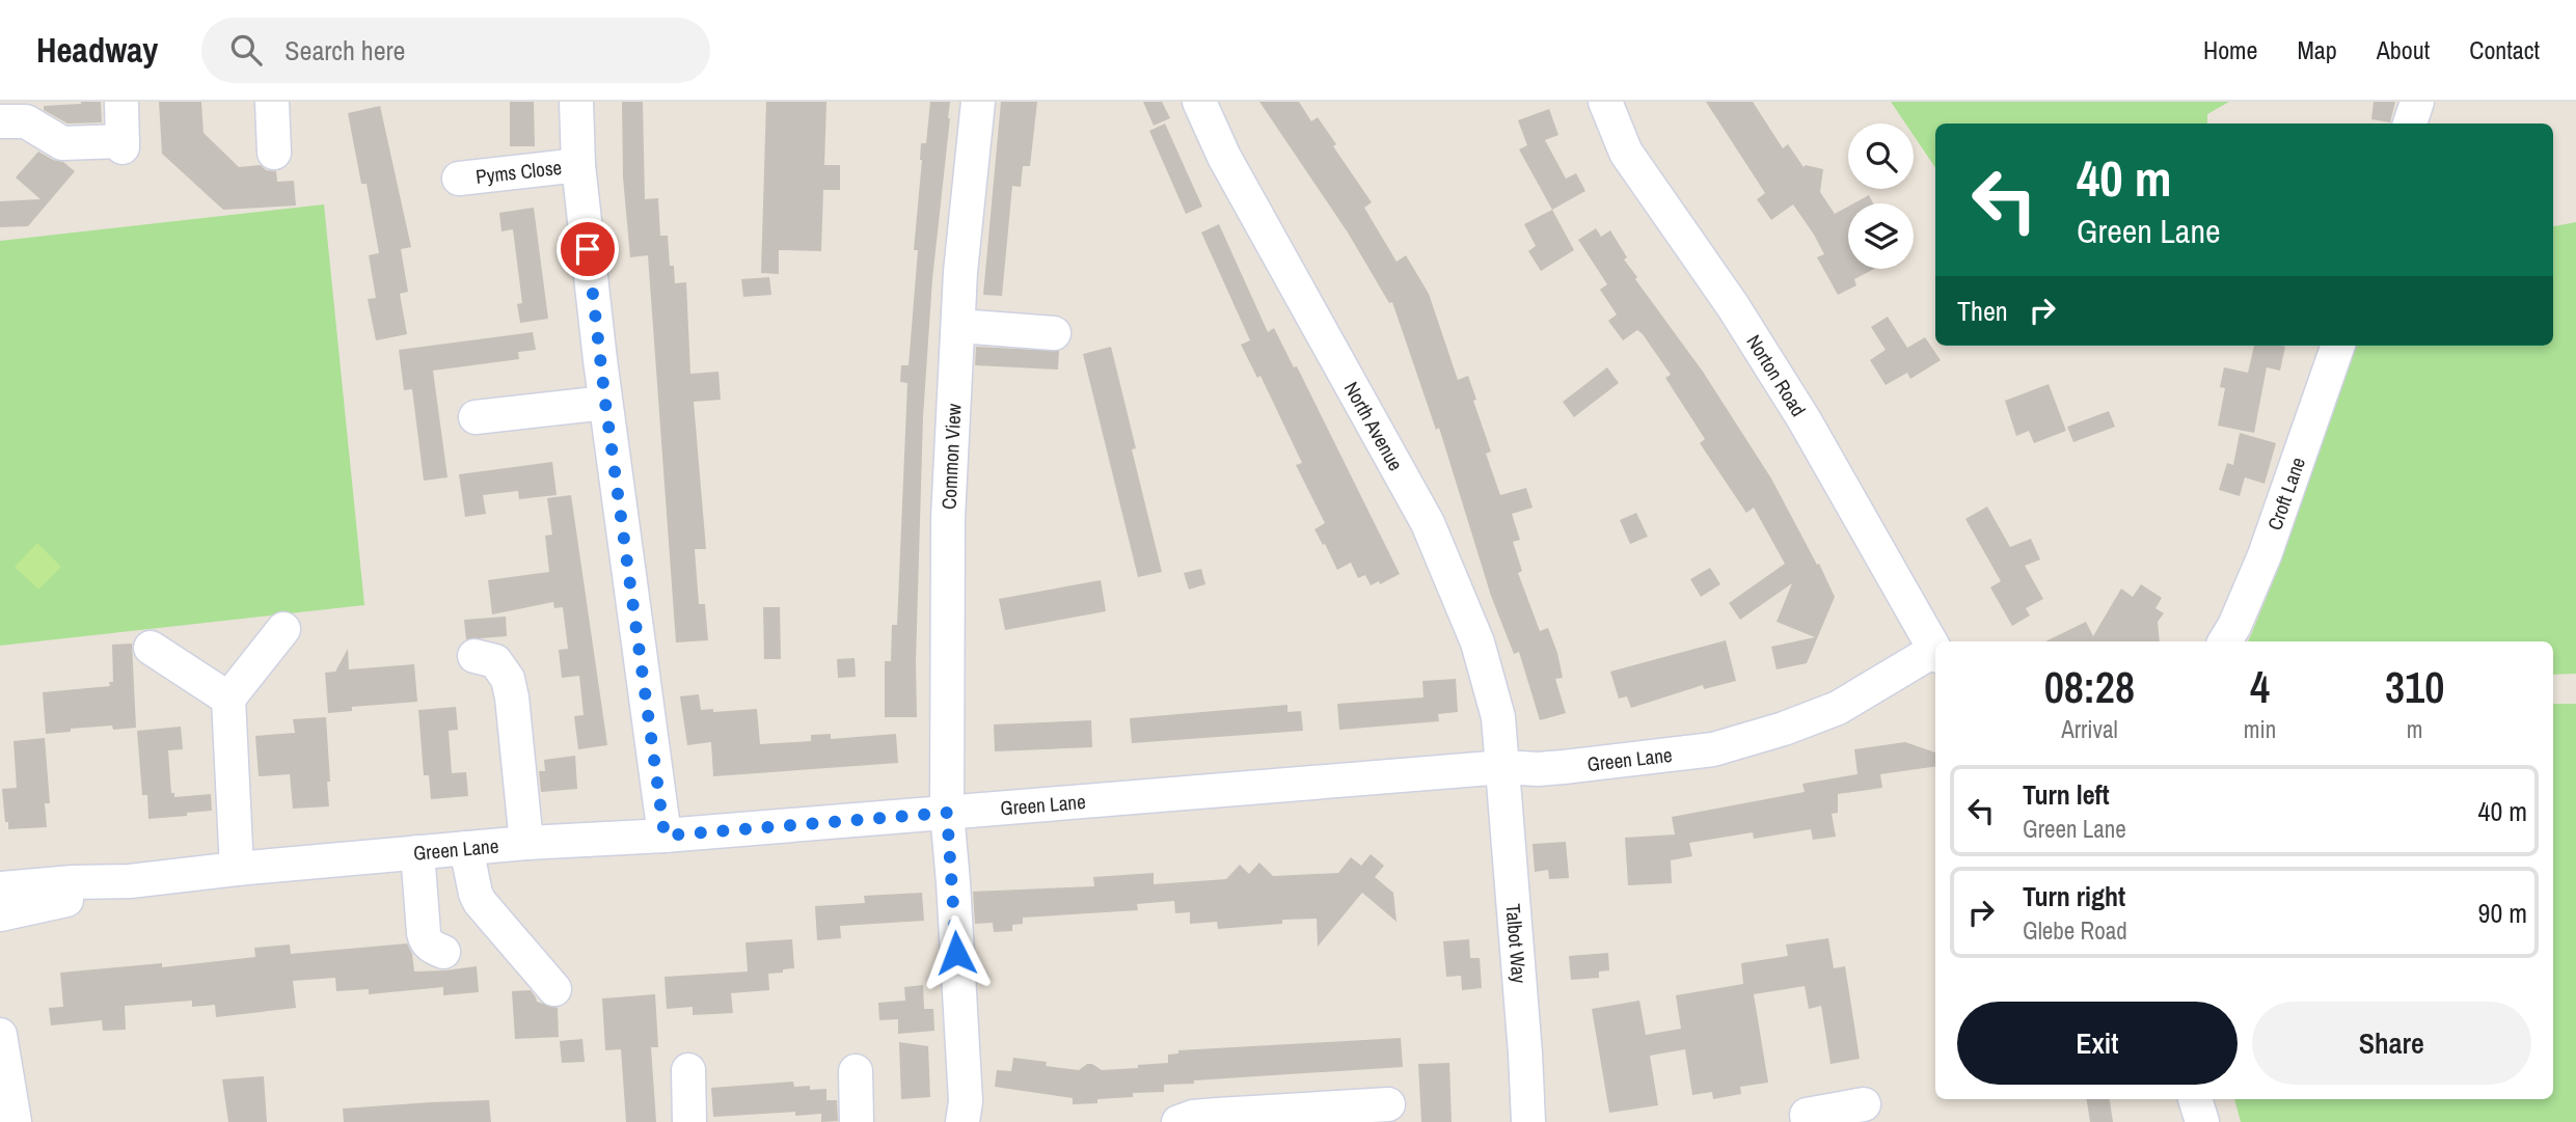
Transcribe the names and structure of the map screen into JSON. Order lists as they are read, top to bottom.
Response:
{
  "streets": {
    "street": [
      "Pyms Close",
      "Norton Road",
      "North Avenue",
      "Common View",
      "Croft Lane",
      "Green Lane",
      "Talbot Way"
    ]
  },
  "crossings": [
    ["North Avenue", "Green Lane"],
    ["North Avenue", "Talbot Way"],
    ["Common View", "Green Lane"],
    ["Green Lane", "Talbot Way"]
  ],
  "page": {
    "header": "Headway",
    "search": "Search here",
    "nav": [
      "Home",
      "Map",
      "About",
      "Contact"
    ],
    "turn": ["40 m", "Green Lane"],
    "then": "Then",
    "eta": [
      "08:28",
      "Arrival",
      "4",
      "min",
      "310",
      "m"
    ],
    "list": [
      {
        "name": "Turn left",
        "note": "Green Lane",
        "value": "40 m"
      },
      {
        "name": "Turn right",
        "note": "Glebe Road",
        "value": "90 m"
      }
    ],
    "buttons": ["Exit", "Share"]
  }
}
